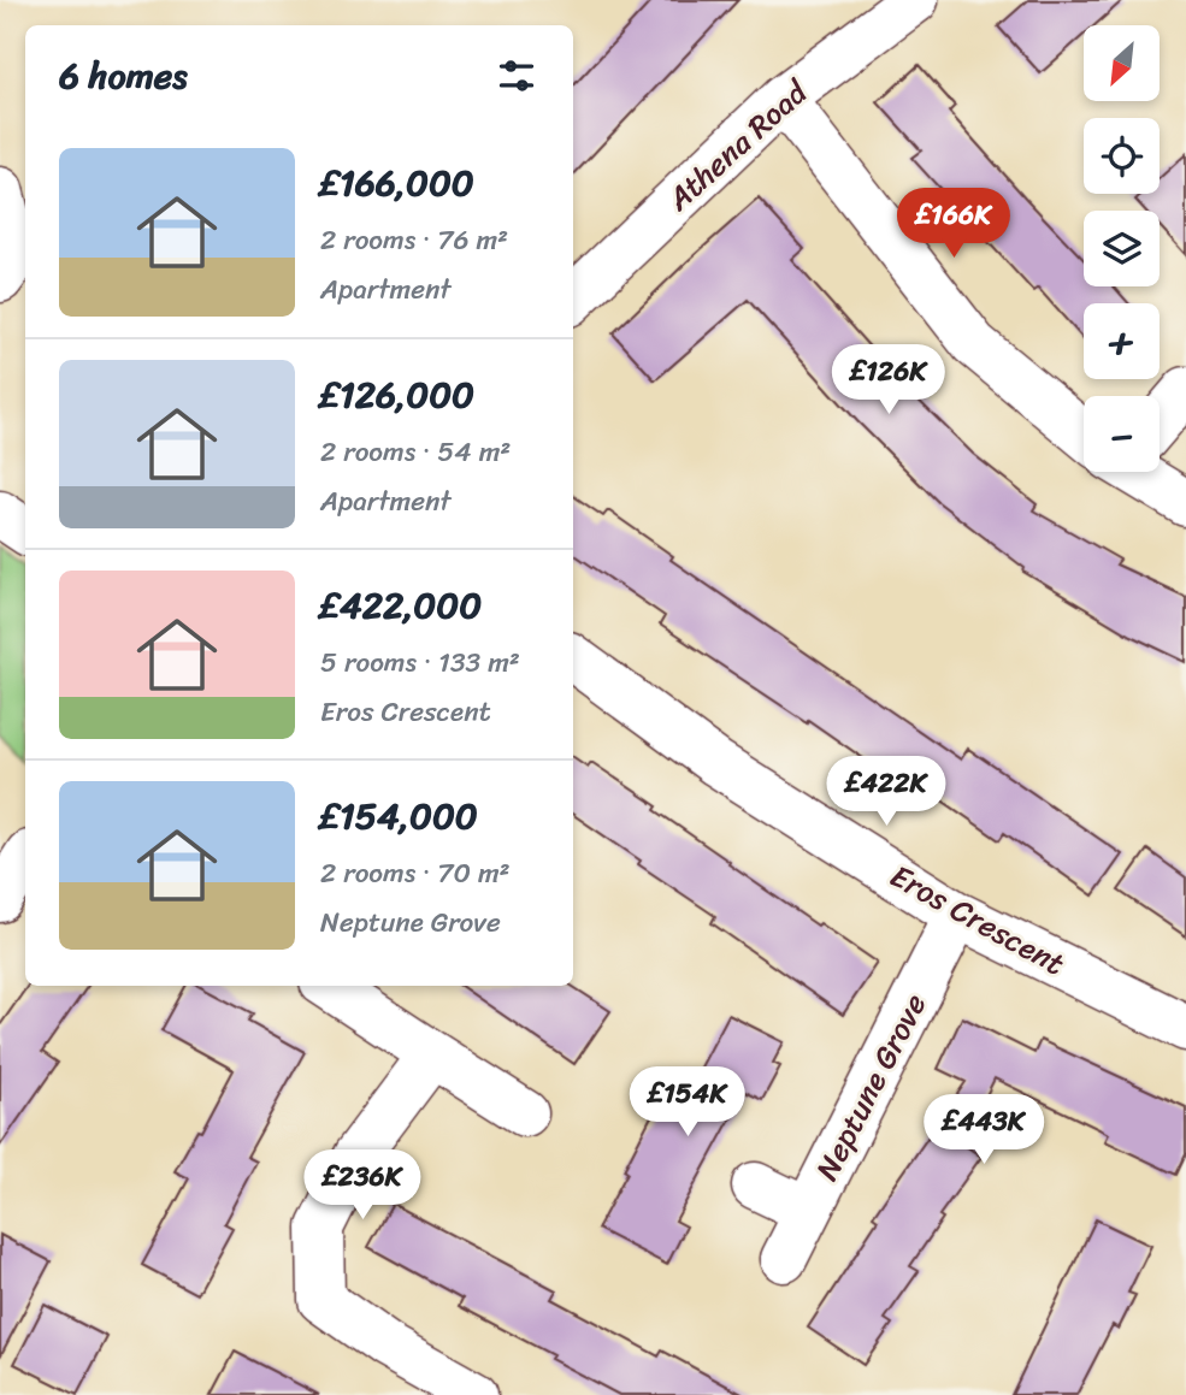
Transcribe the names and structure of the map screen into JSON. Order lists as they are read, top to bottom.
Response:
{
  "streets": {
    "street": ["Athena Road", "Eros Crescent", "Neptune Grove"]
  },
  "crossings": [
    ["Eros Crescent", "Neptune Grove"]
  ],
  "north": "bottom left",
  "page": {
    "map_buttons": ["+", "−"],
    "heading": "6 homes",
    "list": [
      {
        "name": "£166,000",
        "note": "2 rooms · 76 m² · Apartment"
      },
      {
        "name": "£126,000",
        "note": "2 rooms · 54 m² · Apartment"
      },
      {
        "name": "£422,000",
        "note": "5 rooms · 133 m² · Eros Crescent"
      },
      {
        "name": "£154,000",
        "note": "2 rooms · 70 m² · Neptune Grove"
      }
    ],
    "price": [
      "£166K",
      "£126K",
      "£422K",
      "£154K",
      "£443K",
      "£236K"
    ]
  }
}
